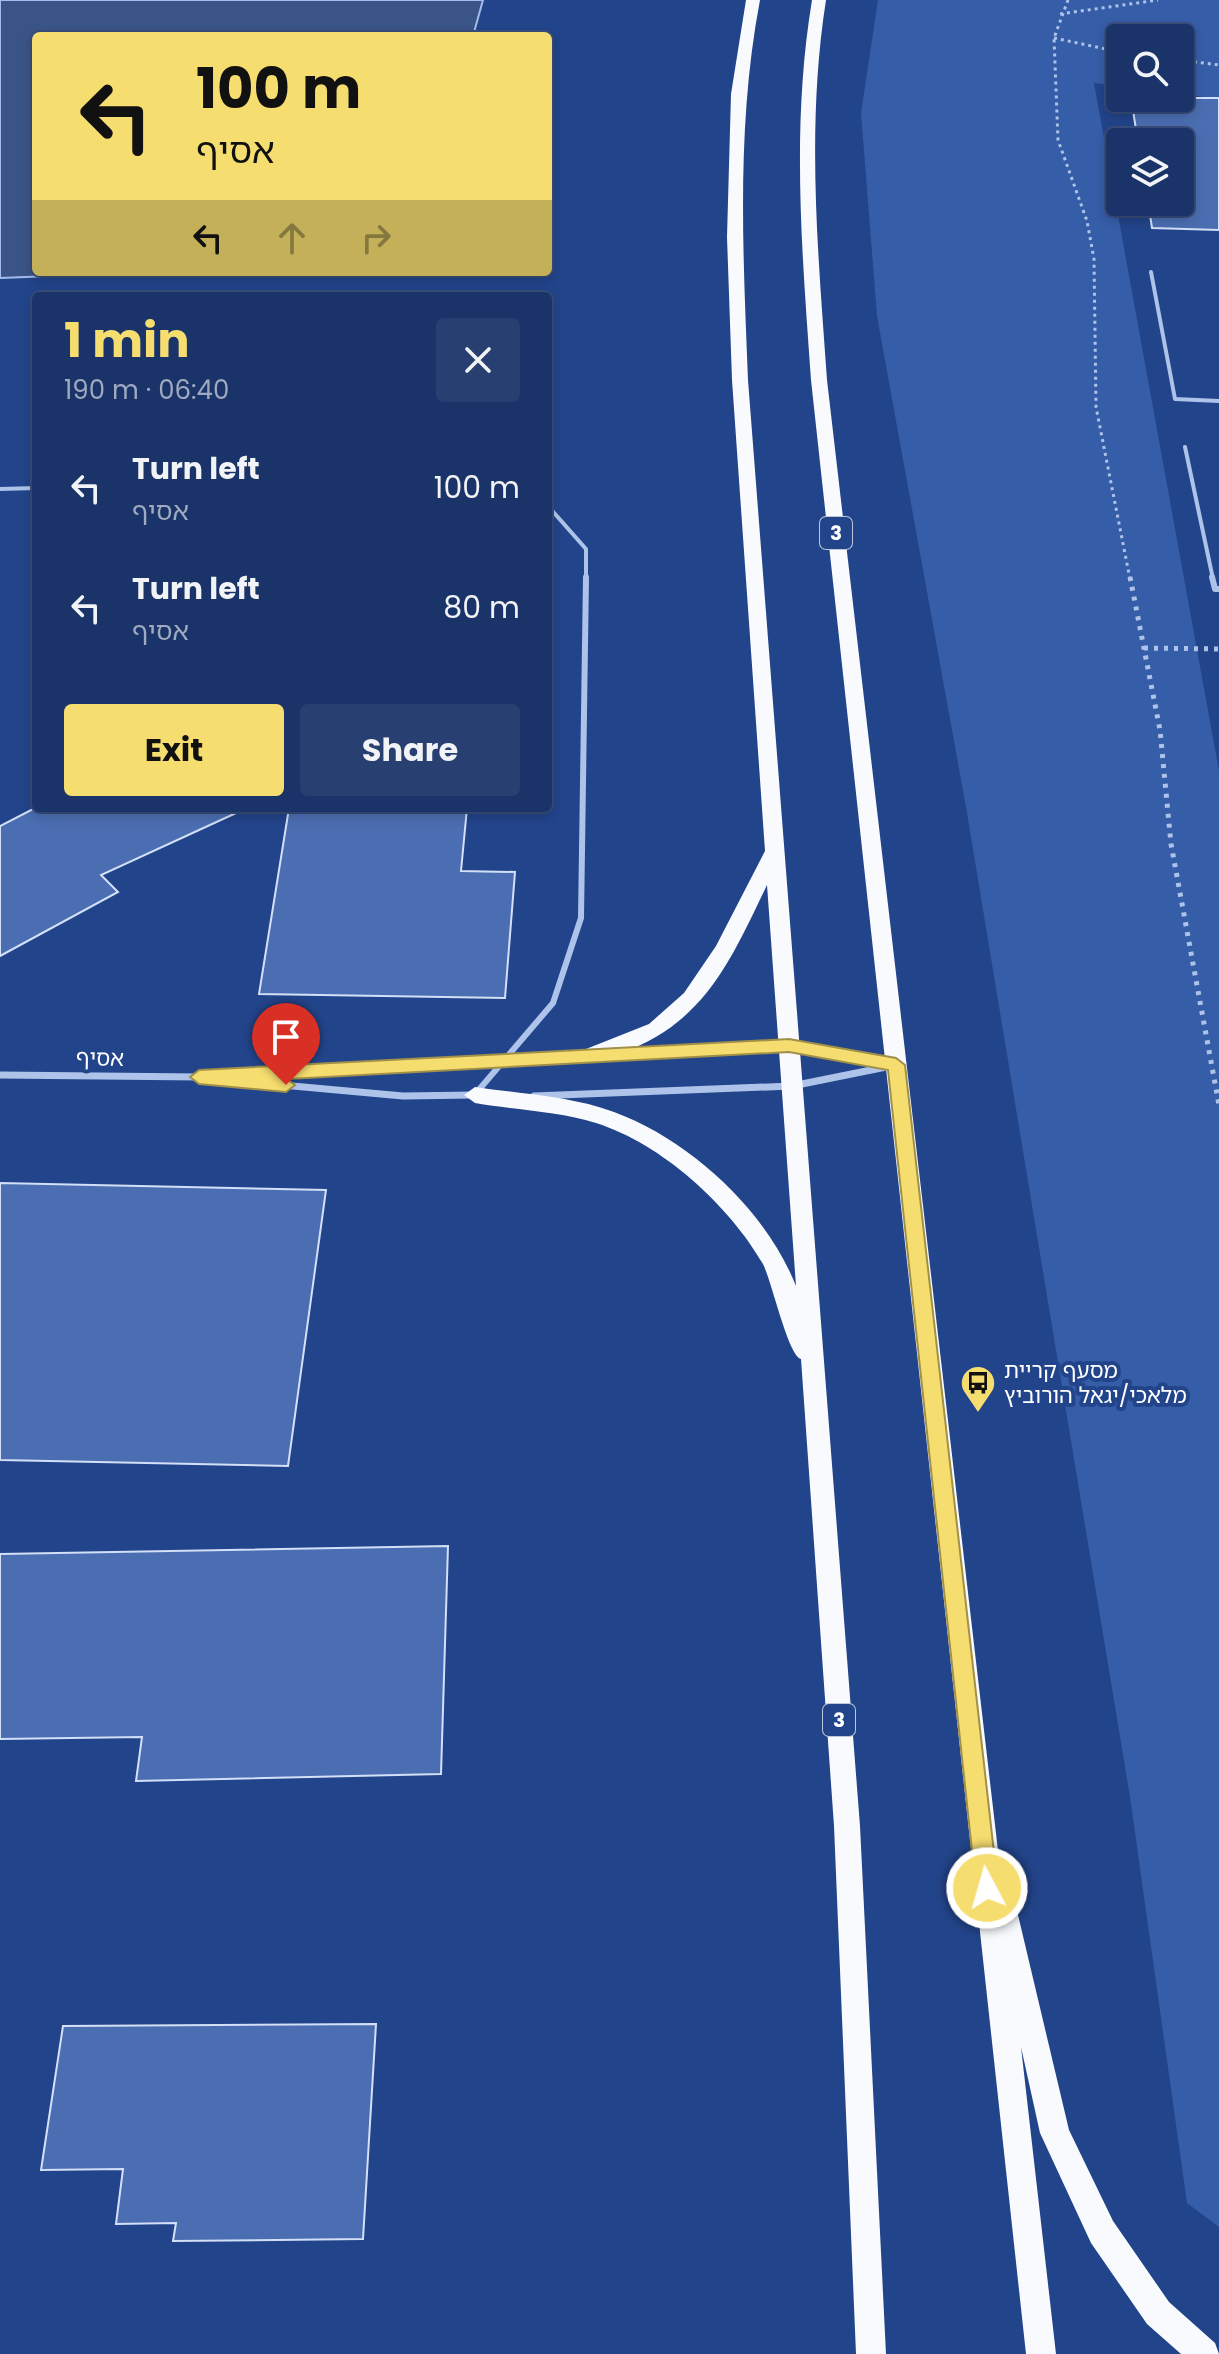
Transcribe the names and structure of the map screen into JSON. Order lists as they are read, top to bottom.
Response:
{
  "streets": {
    "highway": ["3"],
    "street": ["אסיף"]
  },
  "crossings": [
    ["3", "אסיף"]
  ],
  "places": {
    "bus stop": ["מסעף קריית מלאכי/יגאל הורוביץ"]
  },
  "page": {
    "turn": ["100 m", "אסיף"],
    "heading": ["1 min", "190 m · 06:40"],
    "list": [
      {
        "name": "Turn left",
        "note": "אסיף",
        "value": "100 m"
      },
      {
        "name": "Turn left",
        "note": "אסיף",
        "value": "80 m"
      }
    ],
    "buttons": ["Exit", "Share"]
  }
}
